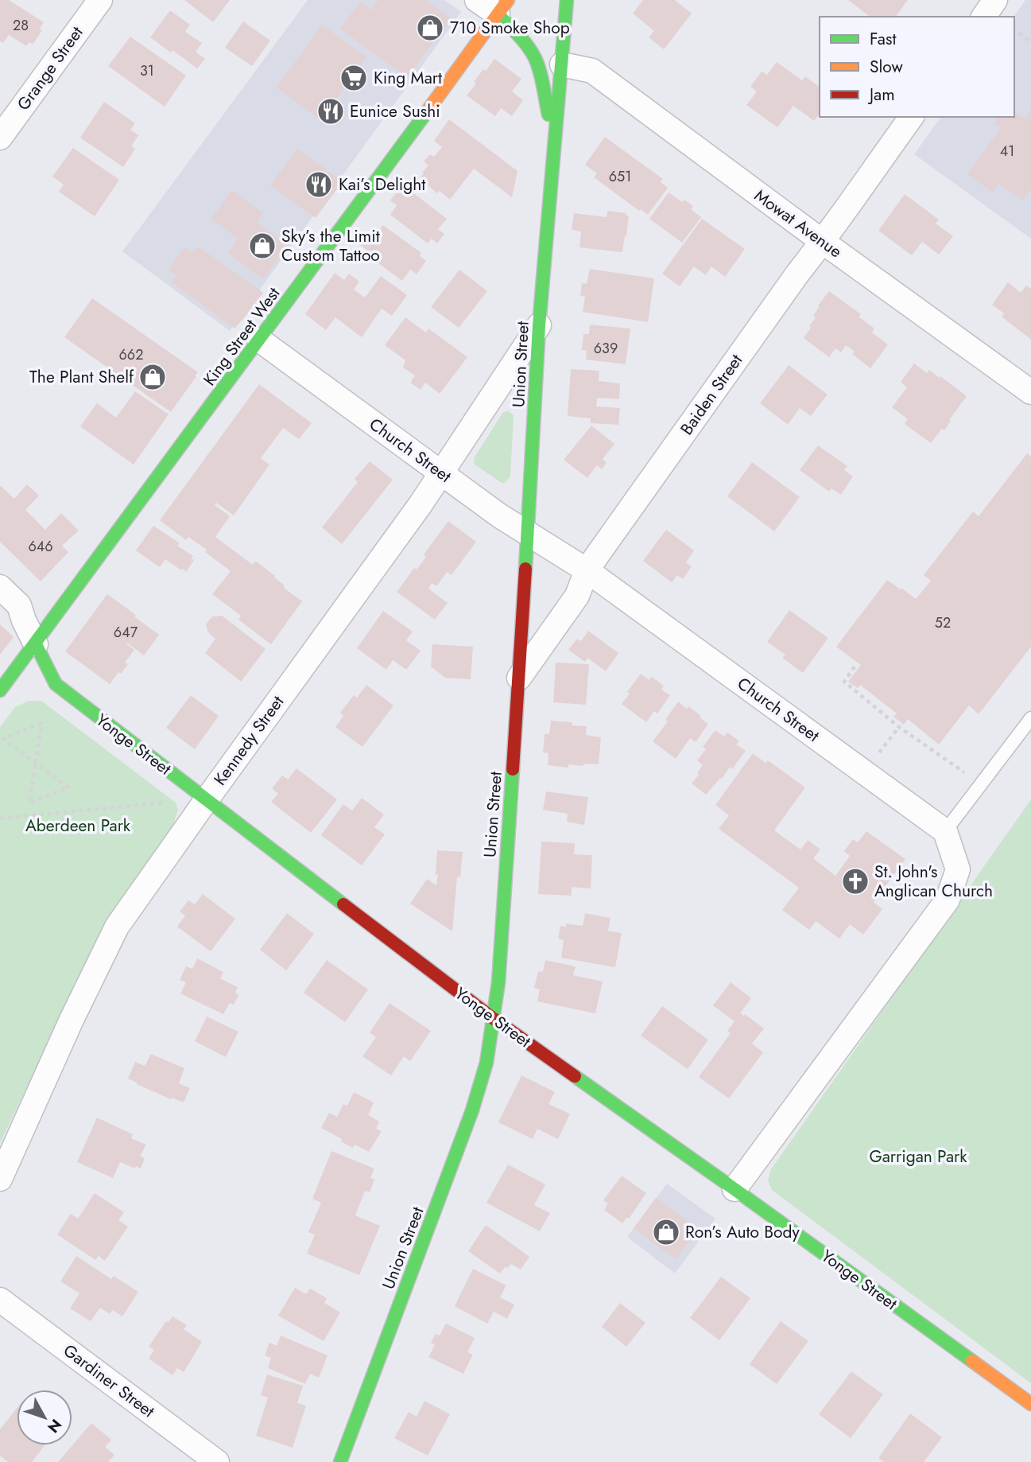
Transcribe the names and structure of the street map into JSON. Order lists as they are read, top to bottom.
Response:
{
  "streets": {
    "main road": ["King Street West", "Union Street", "Yonge Street"],
    "street": [
      "Grange Street",
      "Mowat Avenue",
      "Baiden Street",
      "Church Street",
      "Kennedy Street",
      "Gardiner Street"
    ]
  },
  "crossings": [
    ["Mowat Avenue", "Union Street"],
    ["Mowat Avenue", "Baiden Street"],
    ["King Street West", "Union Street"],
    ["King Street West", "Church Street"],
    ["King Street West", "Yonge Street"],
    ["Union Street", "Baiden Street"],
    ["Union Street", "Church Street"],
    ["Union Street", "Kennedy Street"],
    ["Union Street", "Yonge Street"],
    ["Baiden Street", "Church Street"],
    ["Church Street", "Kennedy Street"],
    ["Kennedy Street", "Yonge Street"]
  ],
  "parks": ["Aberdeen Park", "Garrigan Park"],
  "places": {
    "shop": [
      "710 Smoke Shop",
      "Sky’s the Limit Custom Tattoo",
      "The Plant Shelf",
      "Ron’s Auto Body"
    ],
    "supermarket": ["King Mart"],
    "restaurant": ["Eunice Sushi", "Kai’s Delight"],
    "church": ["St. John's Anglican Church"]
  },
  "house_numbers": [
    "28",
    "31",
    "41",
    "651",
    "639",
    "662",
    "646",
    "52",
    "647"
  ],
  "legend": ["Fast", "Slow", "Jam"],
  "north": "bottom right"
}
